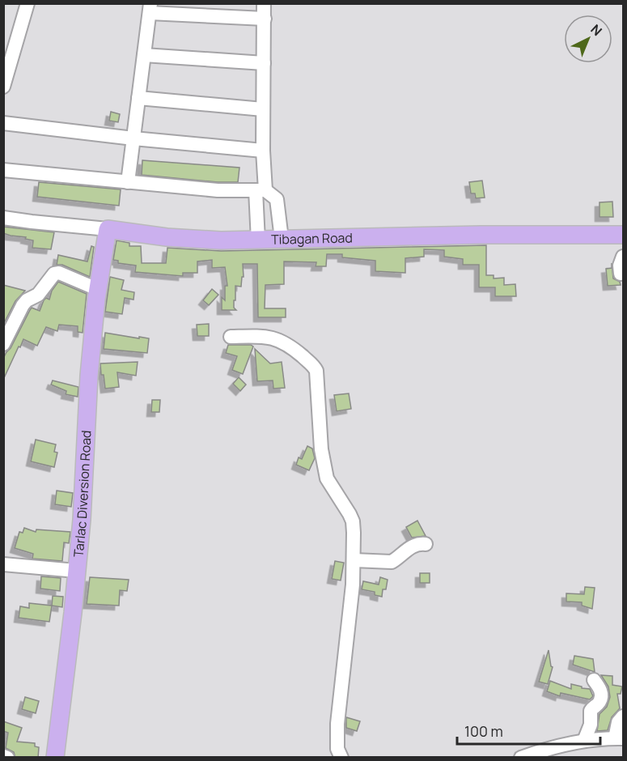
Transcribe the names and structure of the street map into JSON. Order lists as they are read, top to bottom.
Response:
{
  "streets": {
    "main road": ["Tibagan Road", "Tarlac Diversion Road"]
  },
  "crossings": [
    ["Tibagan Road", "Tarlac Diversion Road"]
  ],
  "scale_bar": "100 m",
  "north": "top right"
}
